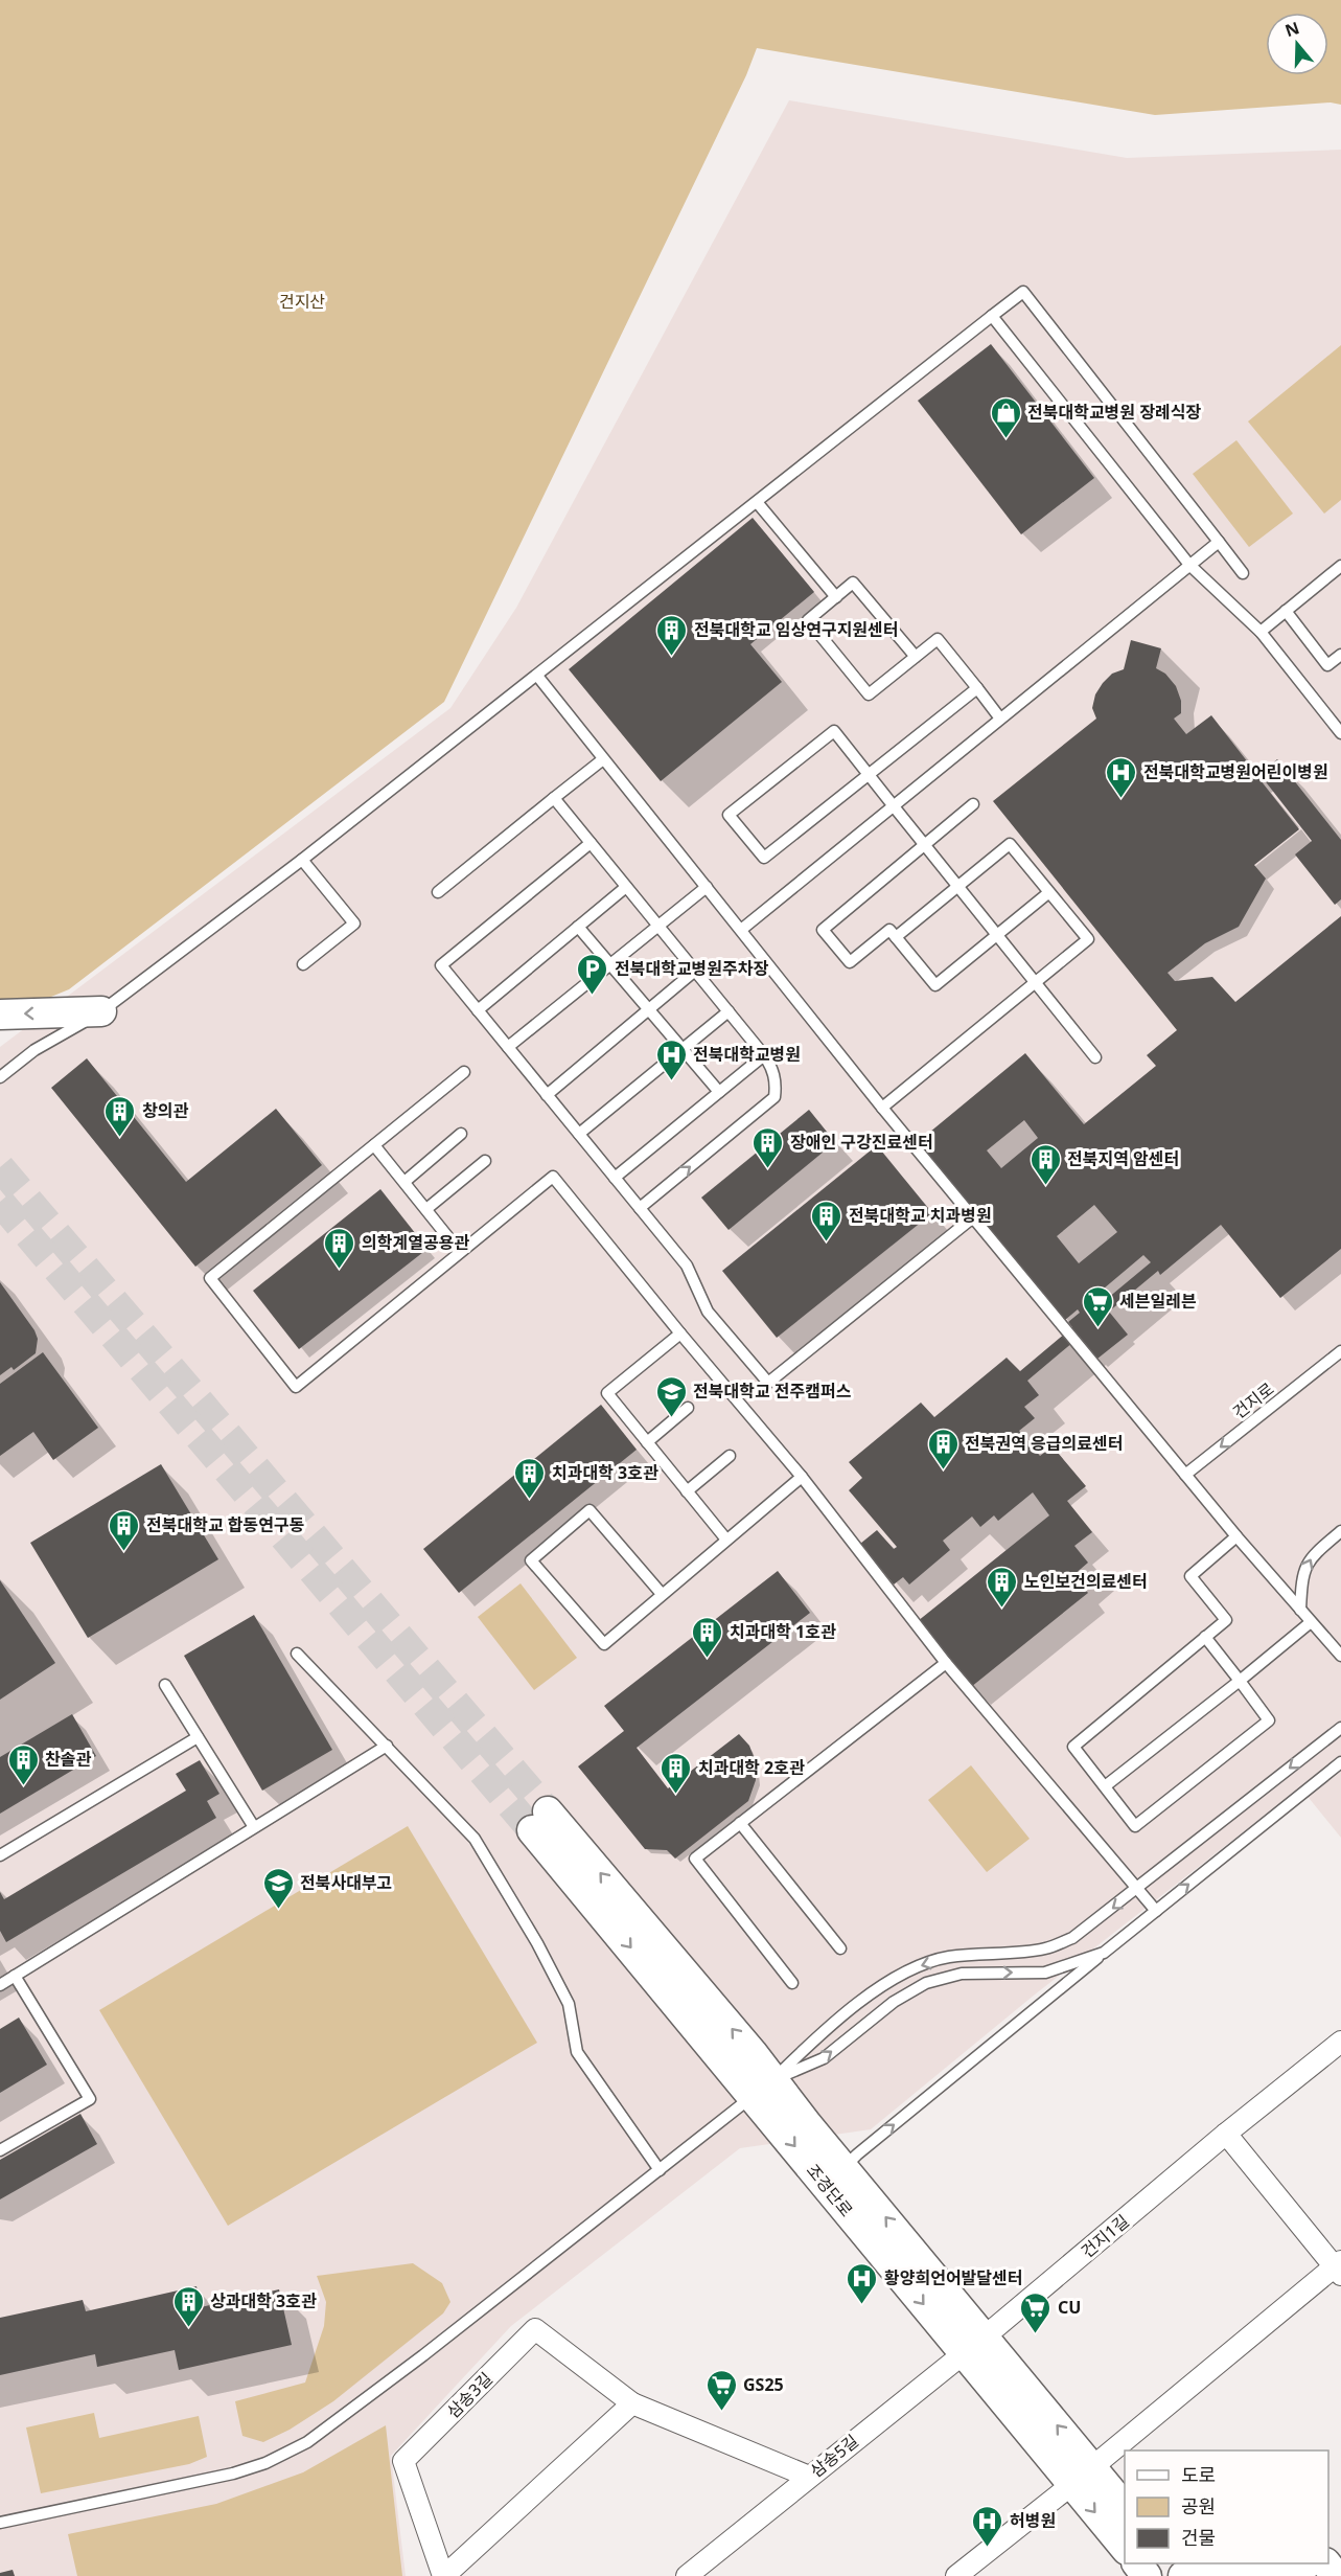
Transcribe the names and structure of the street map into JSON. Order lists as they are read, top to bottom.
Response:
{
  "streets": {
    "street": [
      "조경단로",
      "건지1길",
      "삼송3길",
      "삼송5길"
    ],
    "lane": ["건지로"]
  },
  "crossings": [
    ["조경단로", "건지1길"],
    ["조경단로", "삼송5길"],
    ["건지1길", "삼송5길"],
    ["삼송3길", "삼송5길"]
  ],
  "one_way": ["건지로"],
  "parks": ["건지산"],
  "places": {
    "shop": ["전북대학교병원 장례식장"],
    "building": [
      "전북대학교 임상연구지원센터",
      "창의관",
      "장애인 구강진료센터",
      "전북지역 암센터",
      "전북대학교 치과병원",
      "의학계열공용관",
      "전북권역 응급의료센터",
      "치과대학 3호관",
      "전북대학교 합동연구동",
      "노인보건의료센터",
      "치과대학 1호관",
      "찬솔관",
      "치과대학 2호관",
      "상과대학 3호관"
    ],
    "hospital": [
      "전북대학교병원어린이병원",
      "전북대학교병원",
      "황양희언어발달센터",
      "허병원"
    ],
    "parking": ["전북대학교병원주차장"],
    "supermarket": ["세븐일레븐", "CU", "GS25"],
    "school or university": ["전북대학교 전주캠퍼스", "전북사대부고"]
  },
  "legend": ["도로", "공원", "건물"],
  "north": "top"
}
